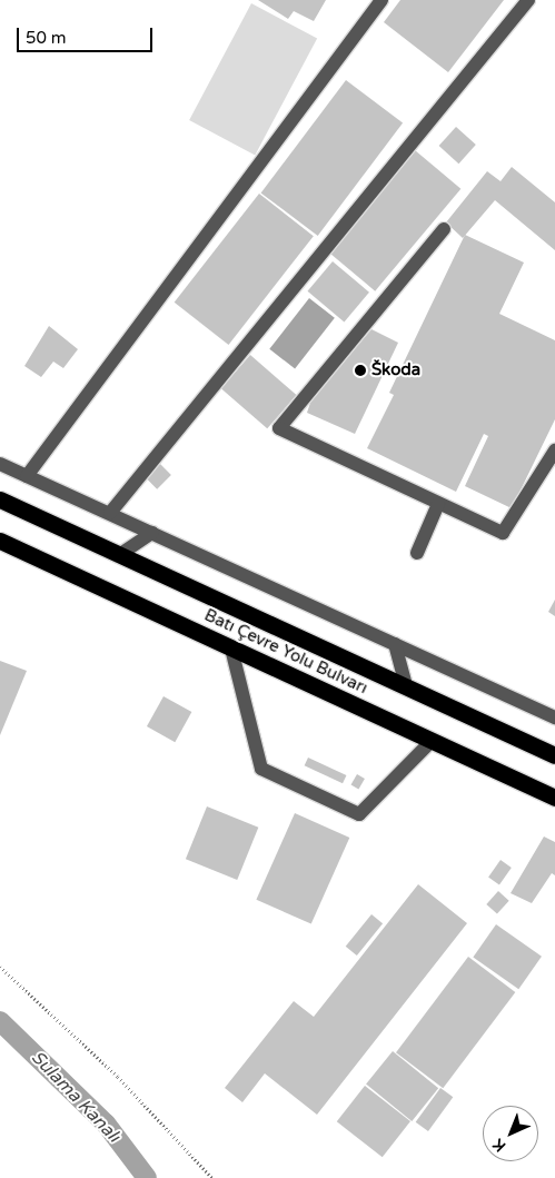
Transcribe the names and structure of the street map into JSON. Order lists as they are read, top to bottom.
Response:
{
  "streets": {
    "highway": ["Batı Çevre Yolu Bulvarı"]
  },
  "water": ["Sulama Kanalı"],
  "places": ["Škoda"],
  "scale_bar": "50 m",
  "north": "bottom left"
}
